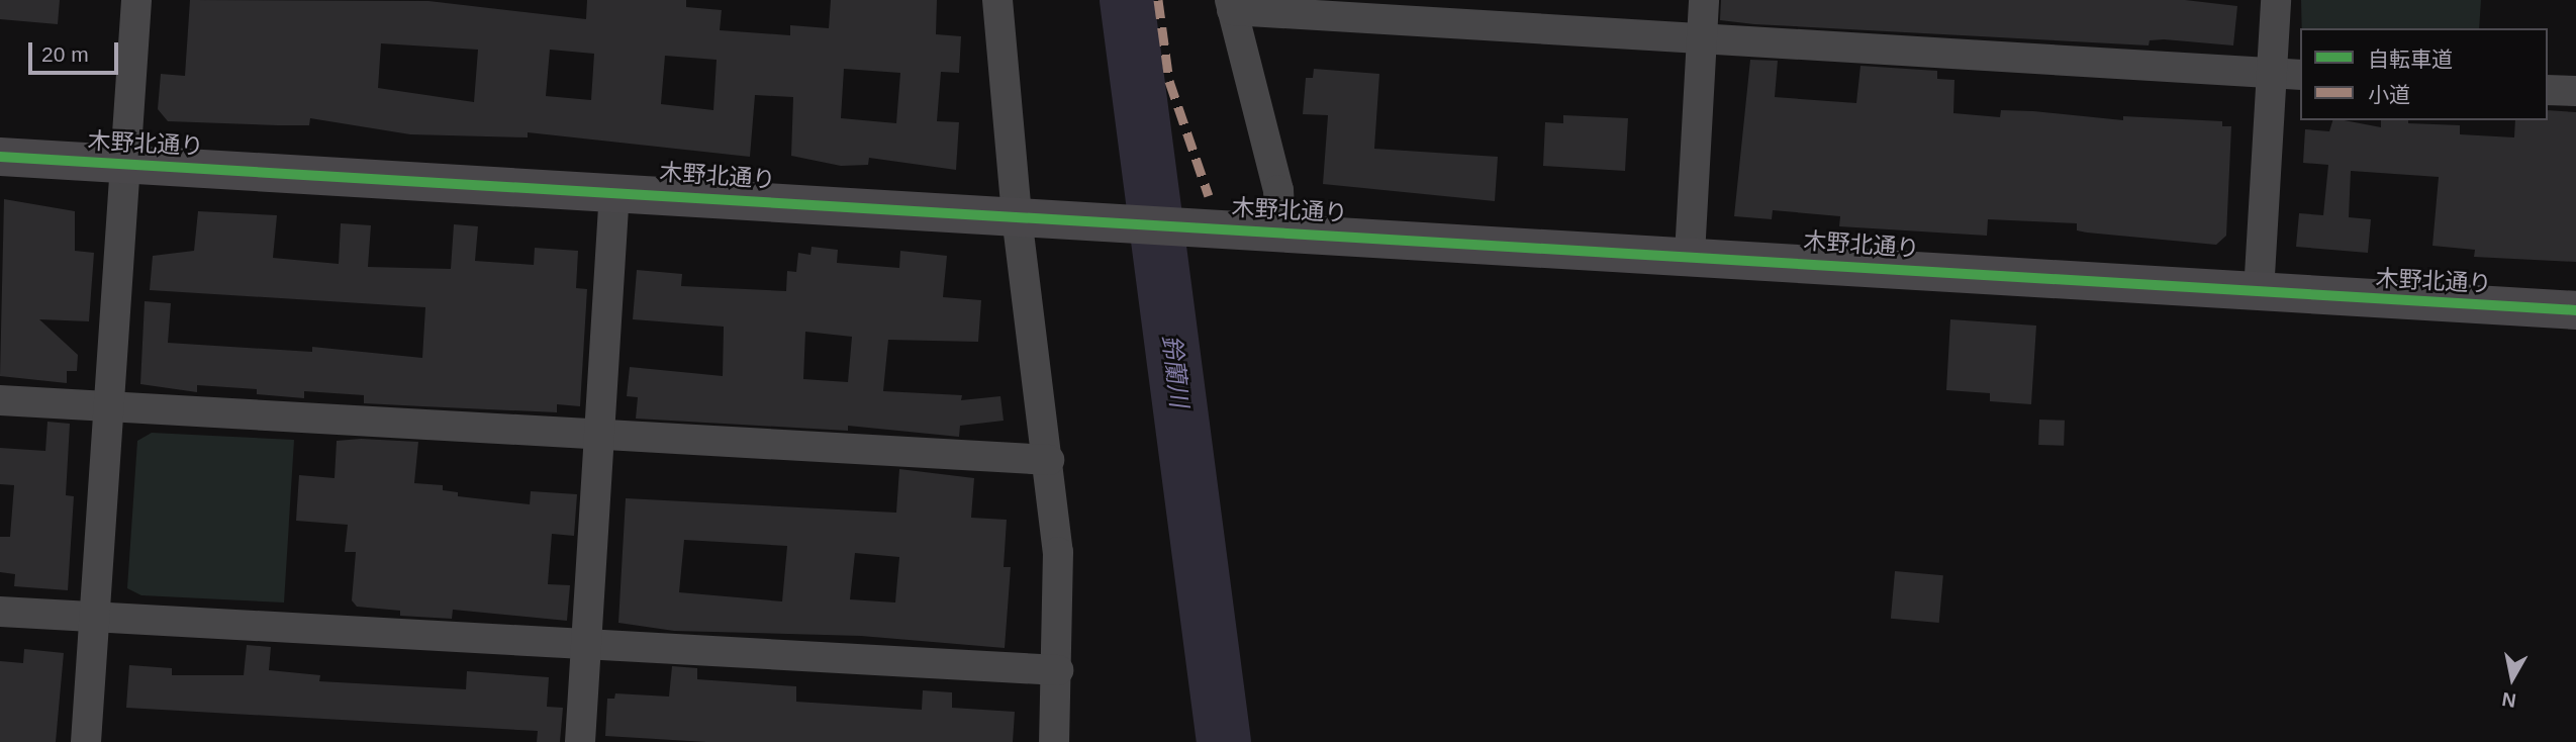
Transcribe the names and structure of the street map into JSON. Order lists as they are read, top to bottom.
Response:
{
  "streets": {
    "street": ["木野北通り"]
  },
  "water": ["鈴蘭川"],
  "legend": ["自転車道", "小道"],
  "scale_bar": "20 m",
  "north": "bottom"
}
